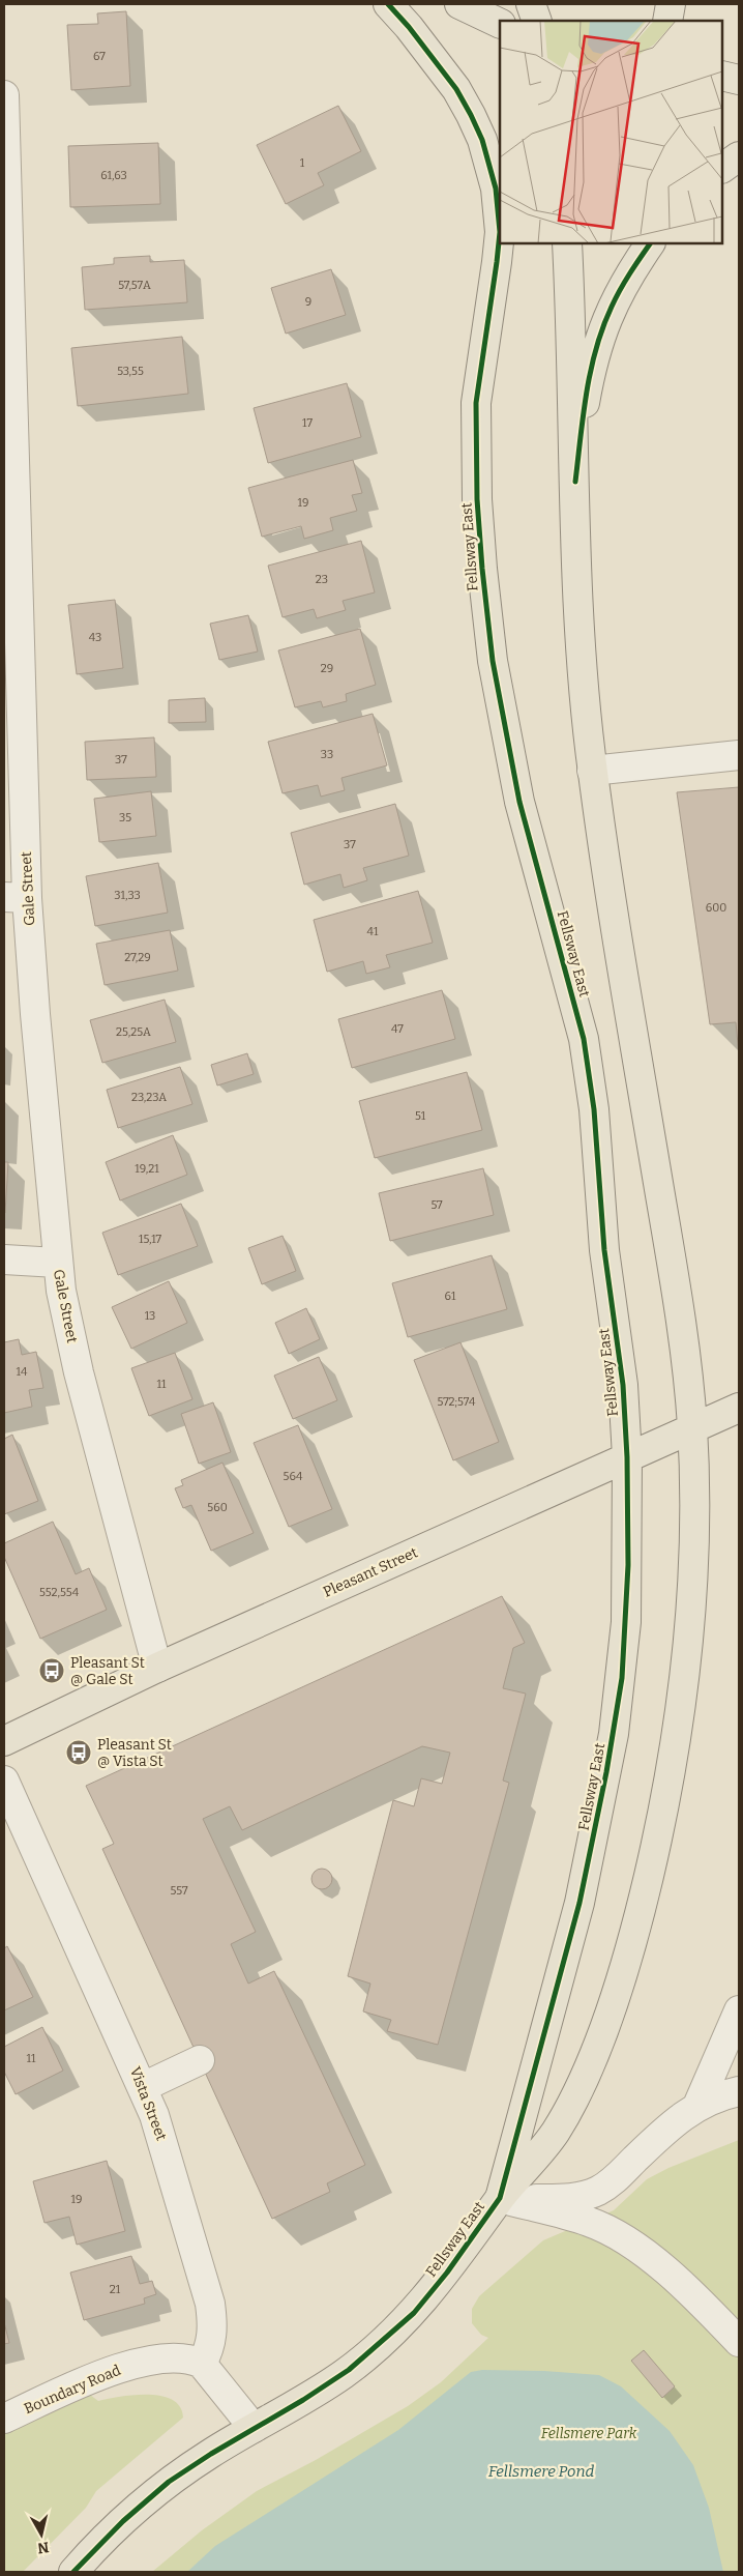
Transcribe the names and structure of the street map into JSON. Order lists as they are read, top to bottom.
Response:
{
  "streets": {
    "main road": ["Fellsway East", "Pleasant Street"],
    "street": ["Gale Street", "Vista Street", "Boundary Road"]
  },
  "crossings": [
    ["Fellsway East", "Pleasant Street"],
    ["Gale Street", "Pleasant Street"],
    ["Vista Street", "Boundary Road"]
  ],
  "water": ["Fellsmere Pond"],
  "parks": ["Fellsmere Park"],
  "places": {
    "bus stop": ["Pleasant St @ Gale St", "Pleasant St @ Vista St"]
  },
  "house_numbers": [
    "67",
    "1",
    "61,63",
    "57,57A",
    "9",
    "53,55",
    "17",
    "19",
    "23",
    "43",
    "29",
    "33",
    "37",
    "35",
    "37",
    "31,33",
    "600",
    "41",
    "27,29",
    "47",
    "25,25A",
    "23,23A",
    "51",
    "19,21",
    "57",
    "15,17",
    "61",
    "13",
    "14",
    "11",
    "572;574",
    "564",
    "560",
    "552,554",
    "557",
    "11",
    "19",
    "21"
  ],
  "north": "bottom"
}
